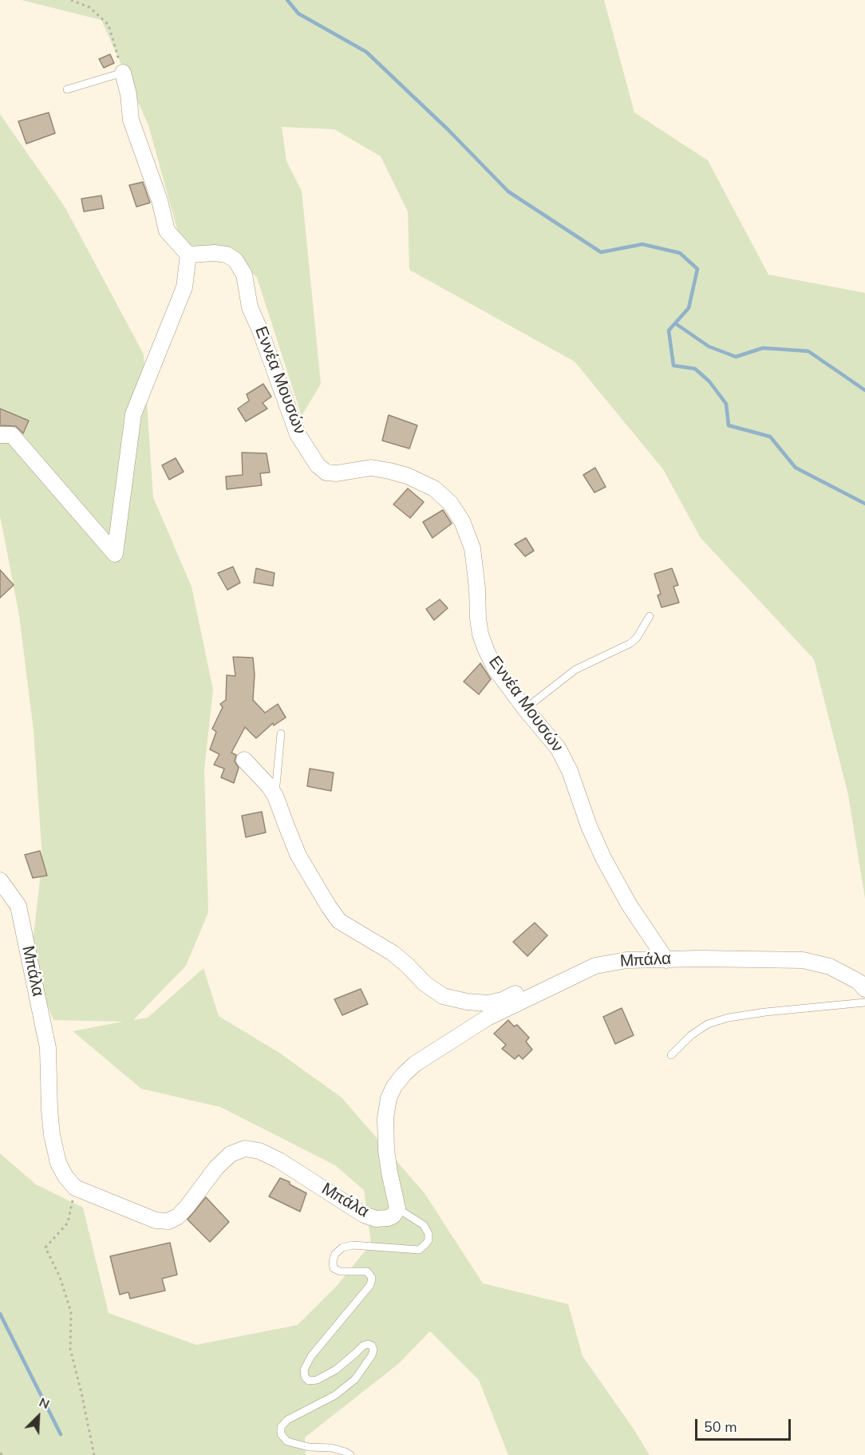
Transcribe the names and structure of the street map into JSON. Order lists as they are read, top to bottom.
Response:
{
  "streets": {
    "street": ["Εννέα Μουσών", "Μπάλα"]
  },
  "crossings": [
    ["Εννέα Μουσών", "Μπάλα"]
  ],
  "scale_bar": "50 m",
  "north": "top right"
}
